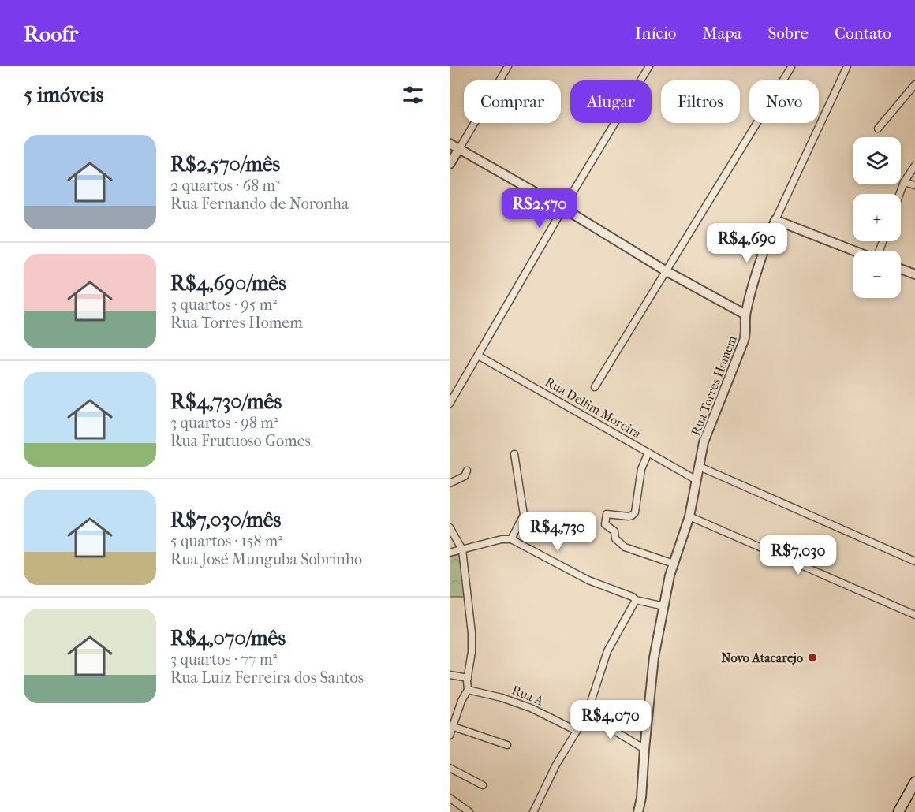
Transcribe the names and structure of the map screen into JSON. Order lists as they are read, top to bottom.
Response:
{
  "streets": {
    "street": ["Rua Torres Homem", "Rua Delfim Moreira", "Rua A"]
  },
  "crossings": [
    ["Rua Torres Homem", "Rua Delfim Moreira"]
  ],
  "places": ["Novo Atacarejo"],
  "page": {
    "header": "Roofr",
    "nav": [
      "Início",
      "Mapa",
      "Sobre",
      "Contato"
    ],
    "heading": "5 imóveis",
    "chip": [
      "Comprar",
      "Alugar",
      "Filtros",
      "Novo"
    ],
    "list": [
      {
        "name": "R$2,570/mês",
        "note": "2 quartos · 68 m² · Rua Fernando de Noronha"
      },
      {
        "name": "R$4,690/mês",
        "note": "3 quartos · 95 m² · Rua Torres Homem"
      },
      {
        "name": "R$4,730/mês",
        "note": "3 quartos · 98 m² · Rua Frutuoso Gomes"
      },
      {
        "name": "R$7,030/mês",
        "note": "5 quartos · 158 m² · Rua José Munguba Sobrinho"
      },
      {
        "name": "R$4,070/mês",
        "note": "3 quartos · 77 m² · Rua Luiz Ferreira dos Santos"
      }
    ],
    "map_buttons": ["+", "−"],
    "price": [
      "R$2,570",
      "R$4,690",
      "R$4,730",
      "R$7,030",
      "R$4,070"
    ]
  }
}
